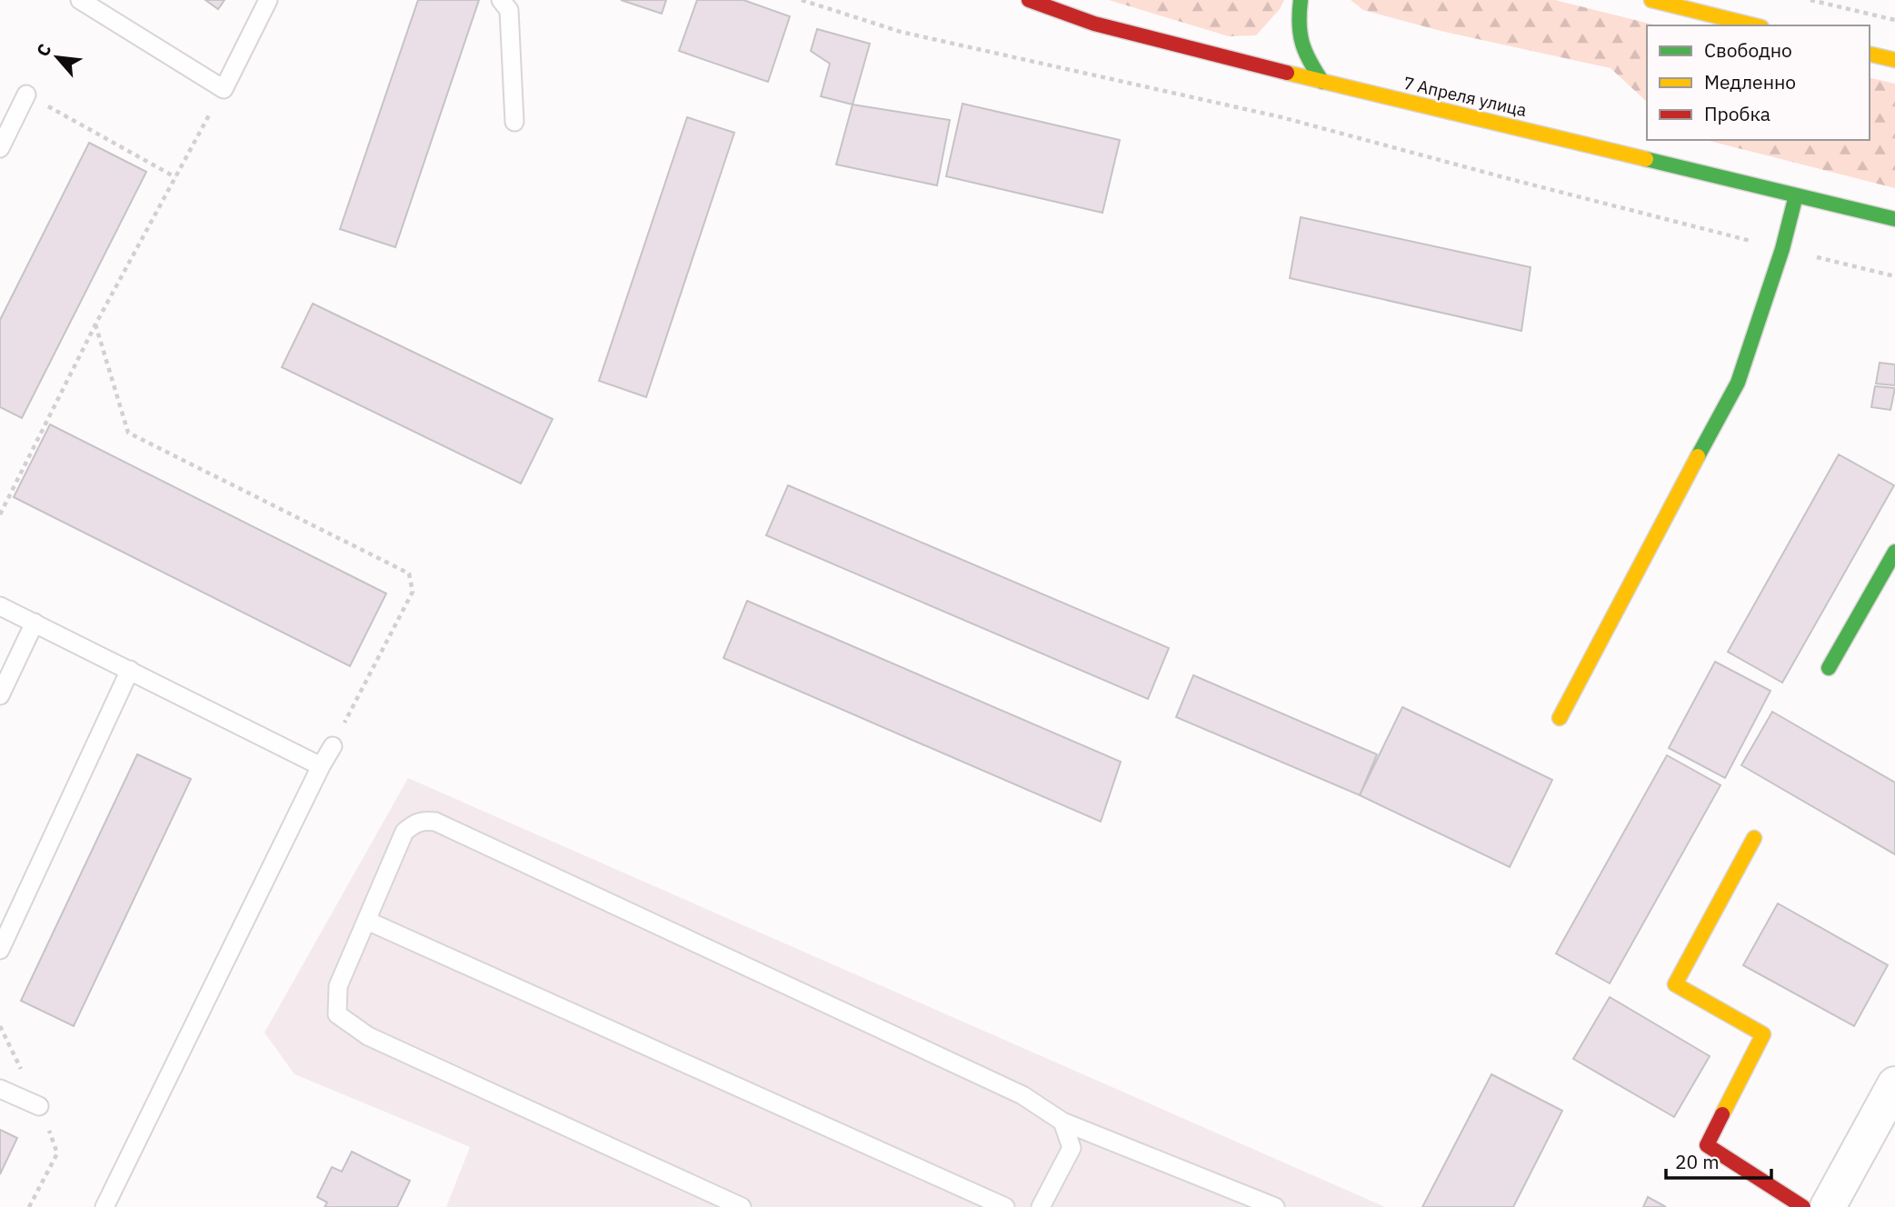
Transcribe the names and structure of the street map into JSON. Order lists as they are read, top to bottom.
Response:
{
  "streets": {
    "street": ["7 Апреля улица"]
  },
  "legend": ["Свободно", "Медленно", "Пробка"],
  "scale_bar": "20 m",
  "north": "top left"
}
